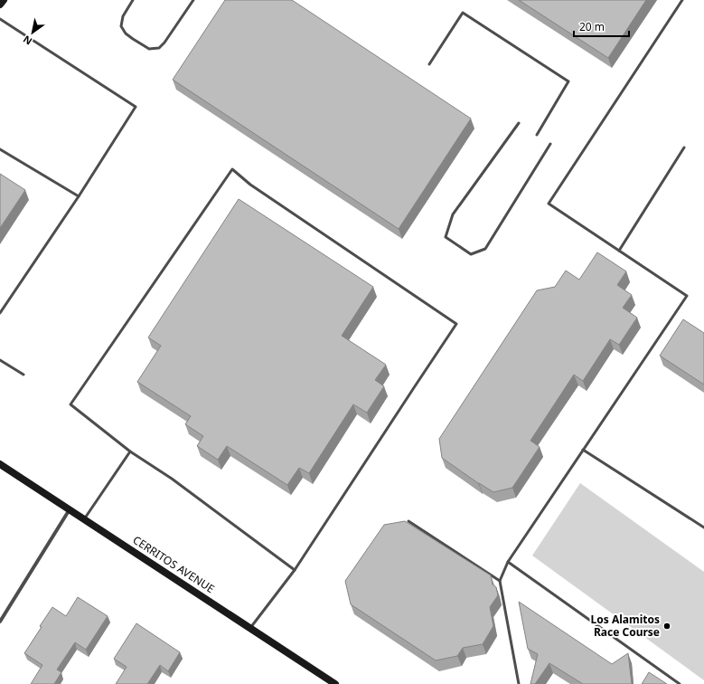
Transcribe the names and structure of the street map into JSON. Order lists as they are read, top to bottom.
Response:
{
  "streets": {
    "main road": ["CERRITOS AVENUE"]
  },
  "places": ["Los Alamitos Race Course"],
  "scale_bar": "20 m",
  "north": "bottom left"
}
